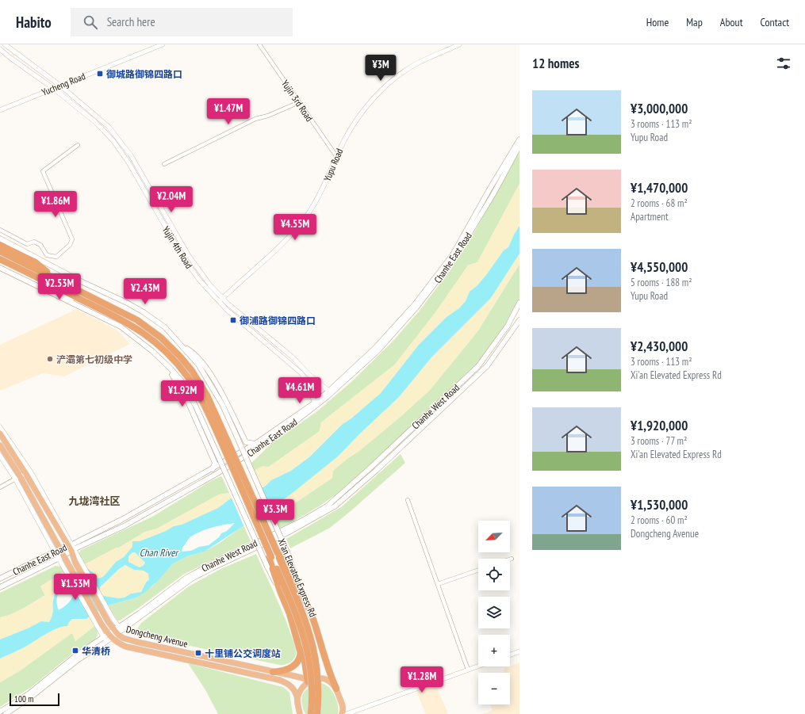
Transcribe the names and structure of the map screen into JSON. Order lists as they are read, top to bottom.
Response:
{
  "streets": {
    "highway": ["Xi'an Elevated Express Rd"],
    "main road": ["Chanhe East Road", "Chanhe West Road", "Dongcheng Avenue"],
    "street": [
      "Yucheng Road",
      "Yujin 3rd Road",
      "Yupu Road",
      "Yujin 4th Road"
    ]
  },
  "crossings": [
    ["Yucheng Road", "Yujin 4th Road"],
    ["Yujin 3rd Road", "Yupu Road"],
    ["Yupu Road", "Yujin 4th Road"],
    ["Yujin 4th Road", "Chanhe East Road"],
    ["Chanhe East Road", "Dongcheng Avenue"],
    ["Chanhe West Road", "Dongcheng Avenue"]
  ],
  "districts": ["九垅湾社区"],
  "water": ["Chan River"],
  "places": {
    "transit": [
      "御城路御锦四路口",
      "御浦路御锦四路口",
      "华清桥",
      "十里铺公交调度站"
    ],
    "other": ["浐灞第七初级中学"]
  },
  "scale_bar": "100 m",
  "north": "bottom left",
  "page": {
    "header": "Habito",
    "search": "Search here",
    "nav": [
      "Home",
      "Map",
      "About",
      "Contact"
    ],
    "heading": "12 homes",
    "price": [
      "¥3M",
      "¥1.47M",
      "¥2.04M",
      "¥1.86M",
      "¥4.55M",
      "¥2.53M",
      "¥2.43M",
      "¥4.61M",
      "¥1.92M",
      "¥3.3M",
      "¥1.53M",
      "¥1.28M"
    ],
    "list": [
      {
        "name": "¥3,000,000",
        "note": "3 rooms · 113 m² · Yupu Road"
      },
      {
        "name": "¥1,470,000",
        "note": "2 rooms · 68 m² · Apartment"
      },
      {
        "name": "¥4,550,000",
        "note": "5 rooms · 188 m² · Yupu Road"
      },
      {
        "name": "¥2,430,000",
        "note": "3 rooms · 113 m² · Xi'an Elevated Express Rd"
      },
      {
        "name": "¥1,920,000",
        "note": "3 rooms · 77 m² · Xi'an Elevated Express Rd"
      },
      {
        "name": "¥1,530,000",
        "note": "2 rooms · 60 m² · Dongcheng Avenue"
      }
    ],
    "map_buttons": ["+", "−"],
    "scale": "100 m"
  }
}
